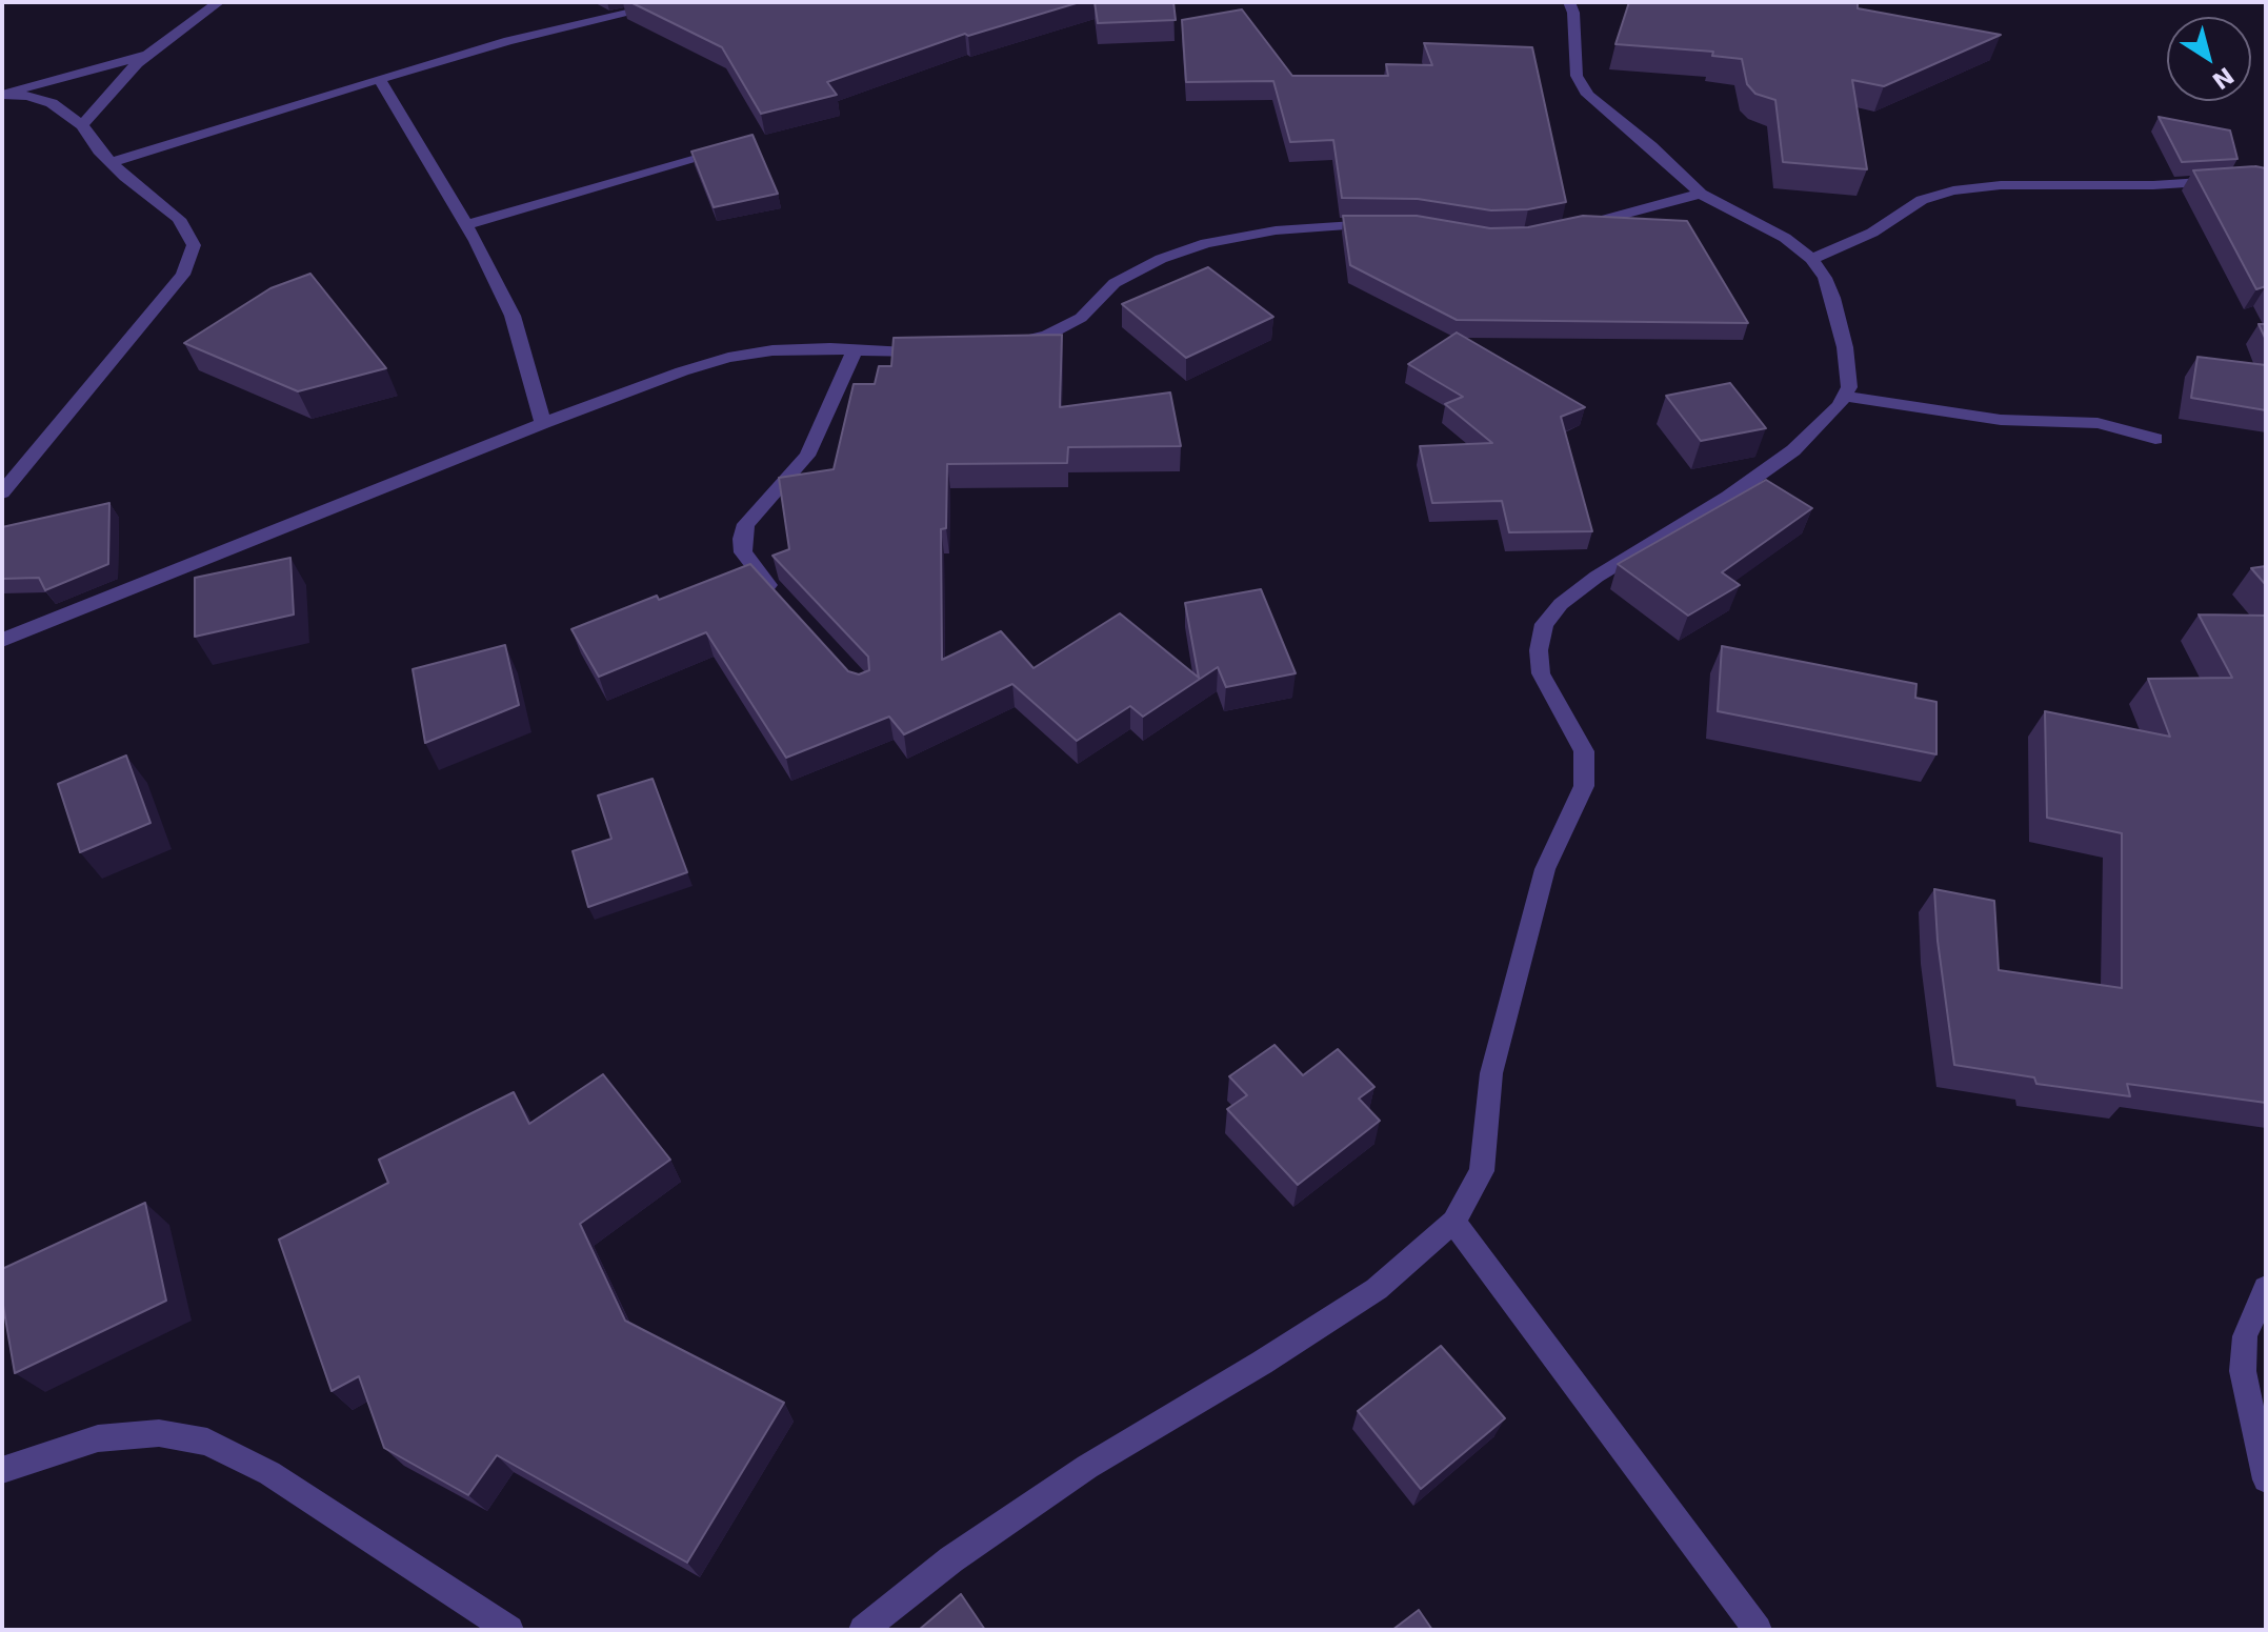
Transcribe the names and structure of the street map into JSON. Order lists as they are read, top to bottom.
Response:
{
  "north": "bottom right"
}
